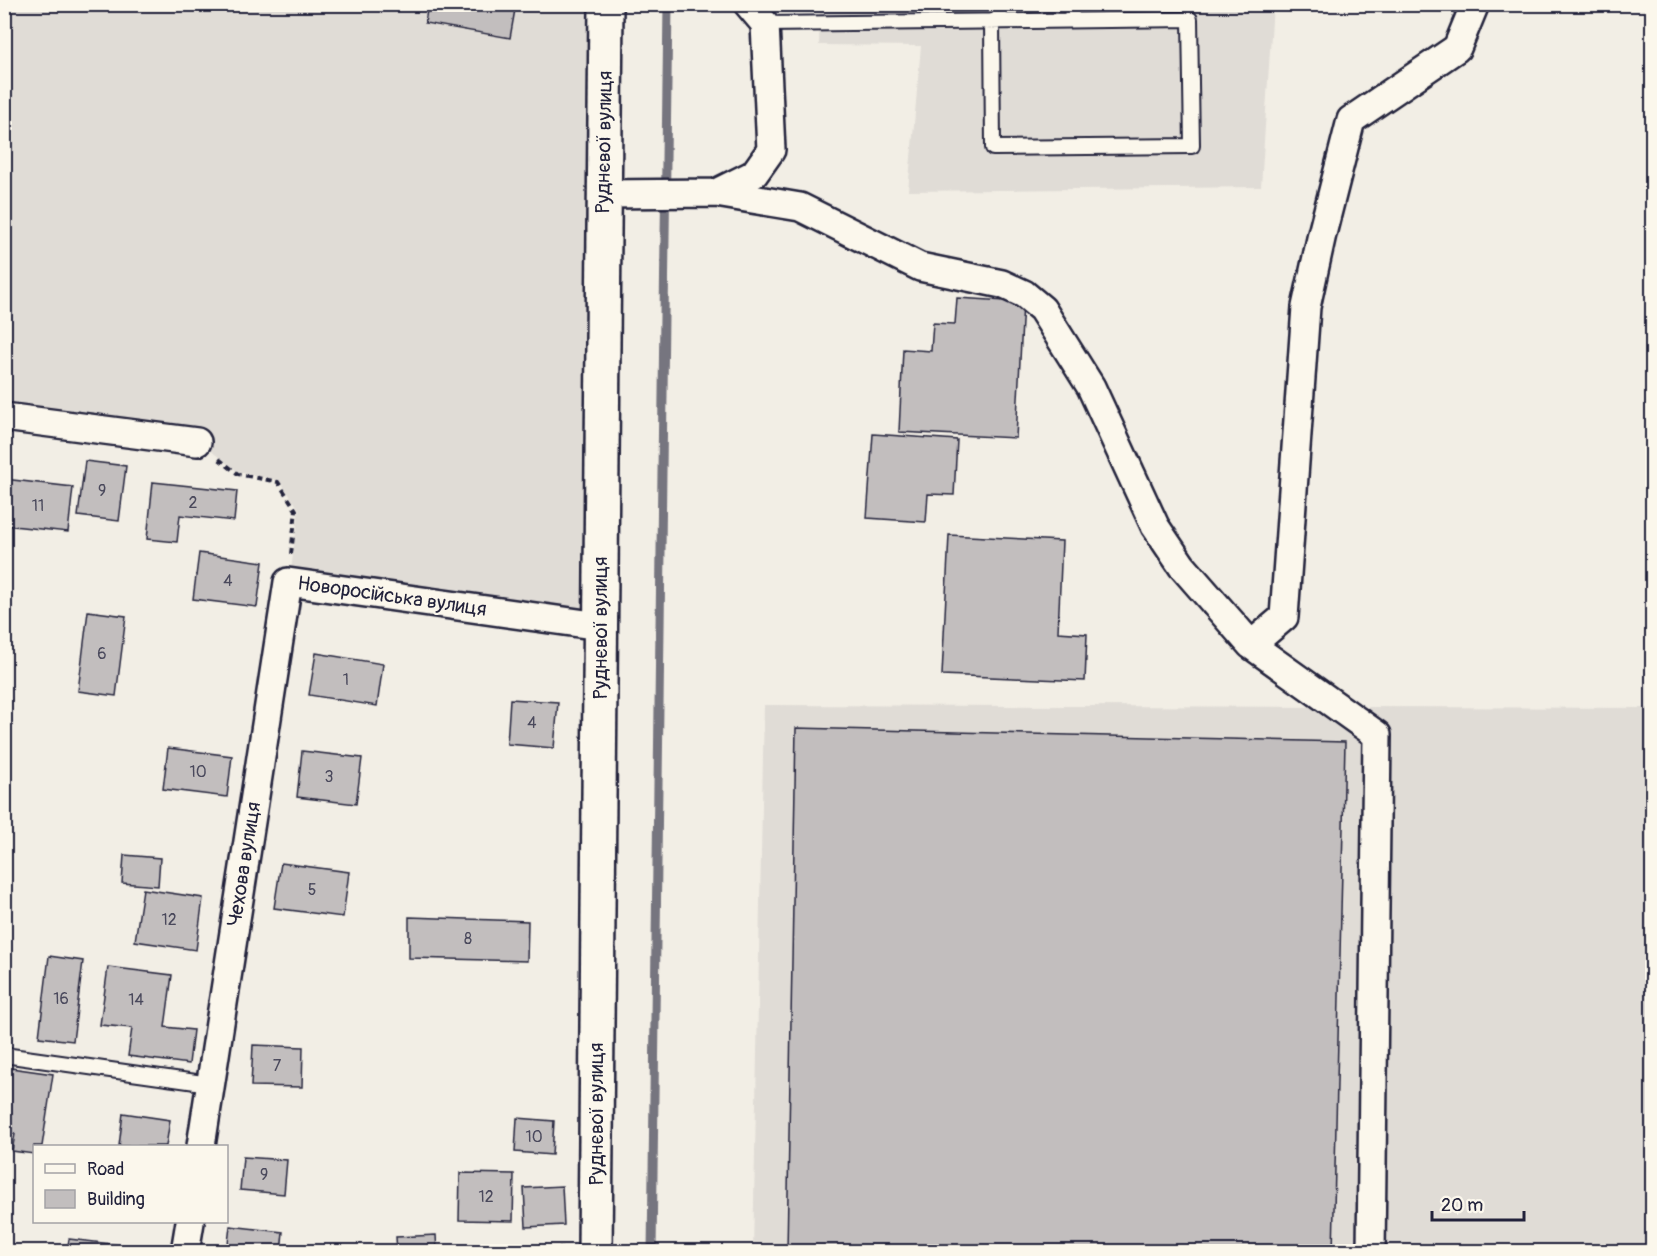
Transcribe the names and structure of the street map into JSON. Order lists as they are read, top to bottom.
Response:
{
  "streets": {
    "street": ["Руднєвої вулиця", "Новоросійська вулиця", "Чехова вулиця"]
  },
  "crossings": [
    ["Руднєвої вулиця", "Новоросійська вулиця"],
    ["Новоросійська вулиця", "Чехова вулиця"]
  ],
  "house_numbers": [
    "9",
    "2",
    "11",
    "4",
    "6",
    "1",
    "4",
    "10",
    "3",
    "5",
    "12",
    "8",
    "16",
    "14",
    "7",
    "10",
    "9",
    "12"
  ],
  "legend": ["Road", "Building"],
  "scale_bar": "20 m"
}
